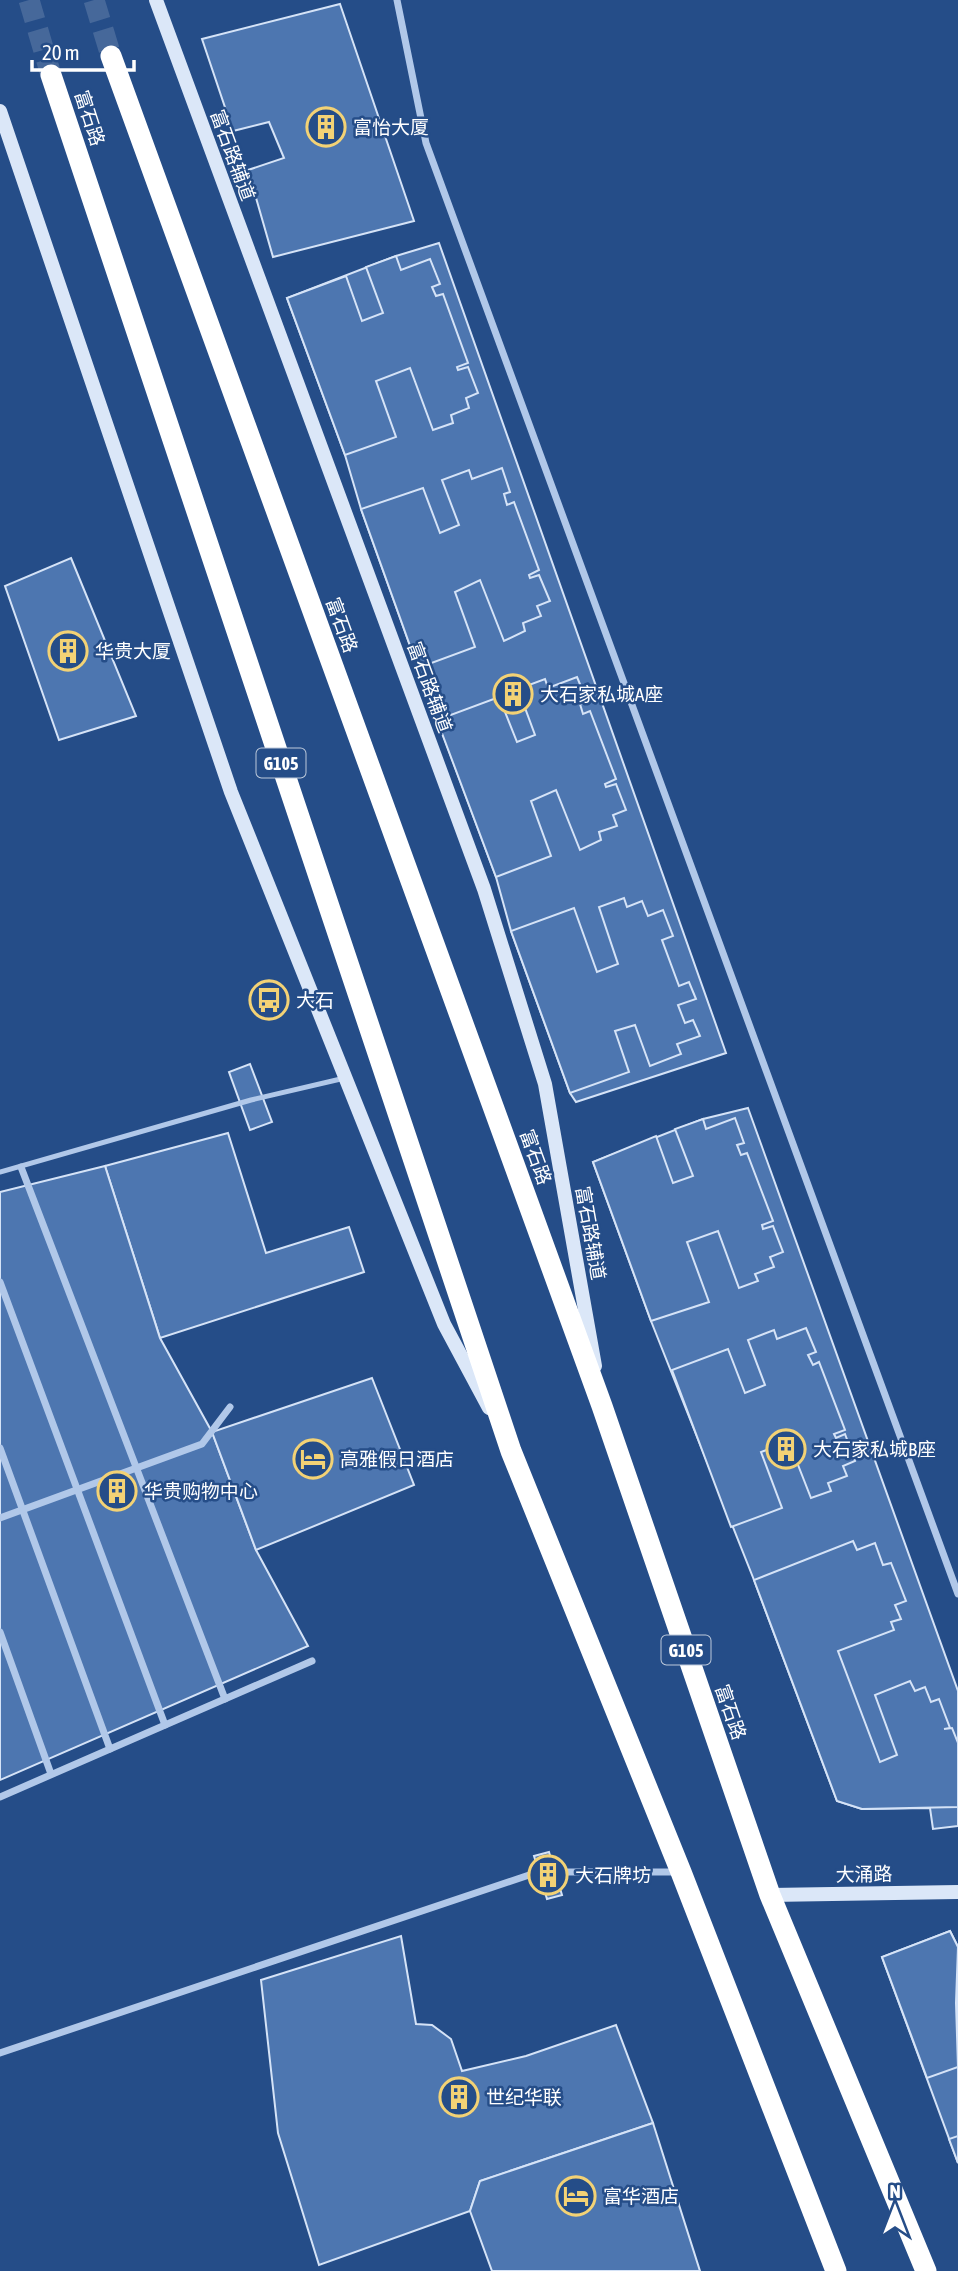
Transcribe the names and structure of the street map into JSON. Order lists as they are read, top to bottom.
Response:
{
  "streets": {
    "highway": ["富石路", "G105"],
    "main road": ["富石路辅道", "大涌路"]
  },
  "crossings": [
    ["富石路", "富石路辅道"],
    ["富石路", "大涌路"]
  ],
  "places": {
    "building": [
      "富怡大厦",
      "华贵大厦",
      "大石家私城A座",
      "大石家私城B座",
      "华贵购物中心",
      "大石牌坊",
      "世纪华联"
    ],
    "bus stop": ["大石"],
    "hotel": ["高雅假日酒店", "富华酒店"]
  },
  "scale_bar": "20 m",
  "north": "top"
}
